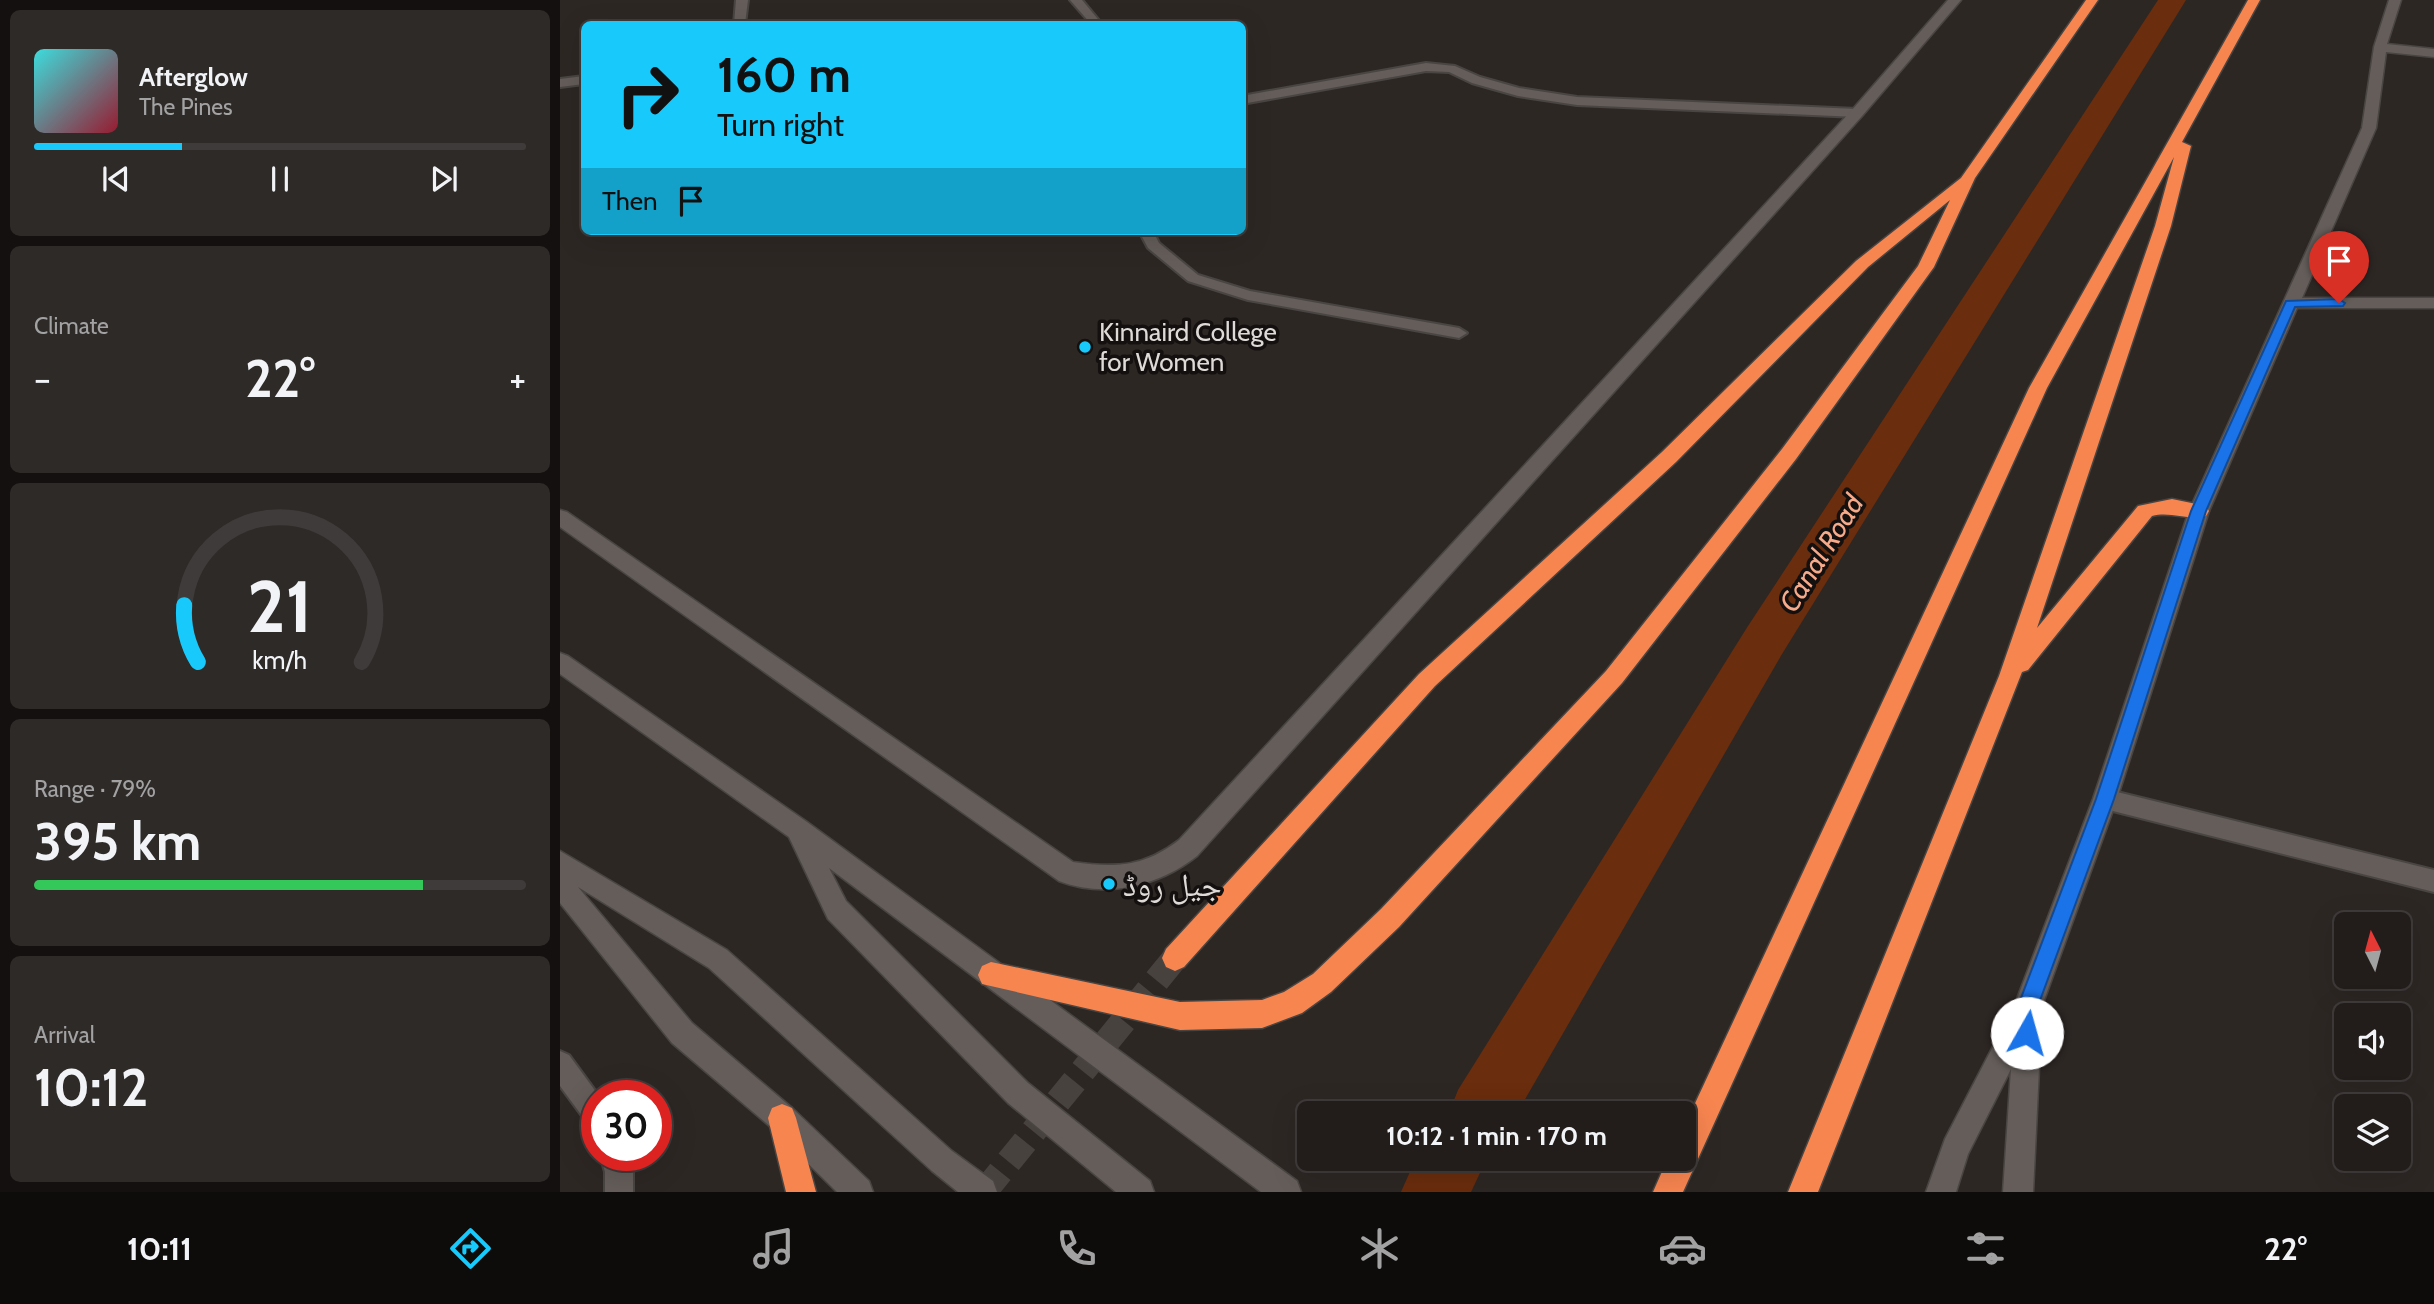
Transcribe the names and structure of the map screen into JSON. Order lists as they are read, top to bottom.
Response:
{
  "water": ["Canal Road"],
  "places": ["Kinnaird College for Women", "جیل روڈ"],
  "north": "top",
  "page": {
    "turn": ["160 m", "Turn right"],
    "song": ["Afterglow", "The Pines"],
    "then": "Then",
    "tile": [
      "Climate",
      ["Range · 79%", "395 km"],
      ["Arrival", "10:12"]
    ],
    "heat": ["−", "22°", "+"],
    "limit": "30",
    "trip": "10:12 · 1 min · 170 m",
    "tabs": ["10:11", "22°"],
    "gauge": ["21", "km/h"]
  }
}
